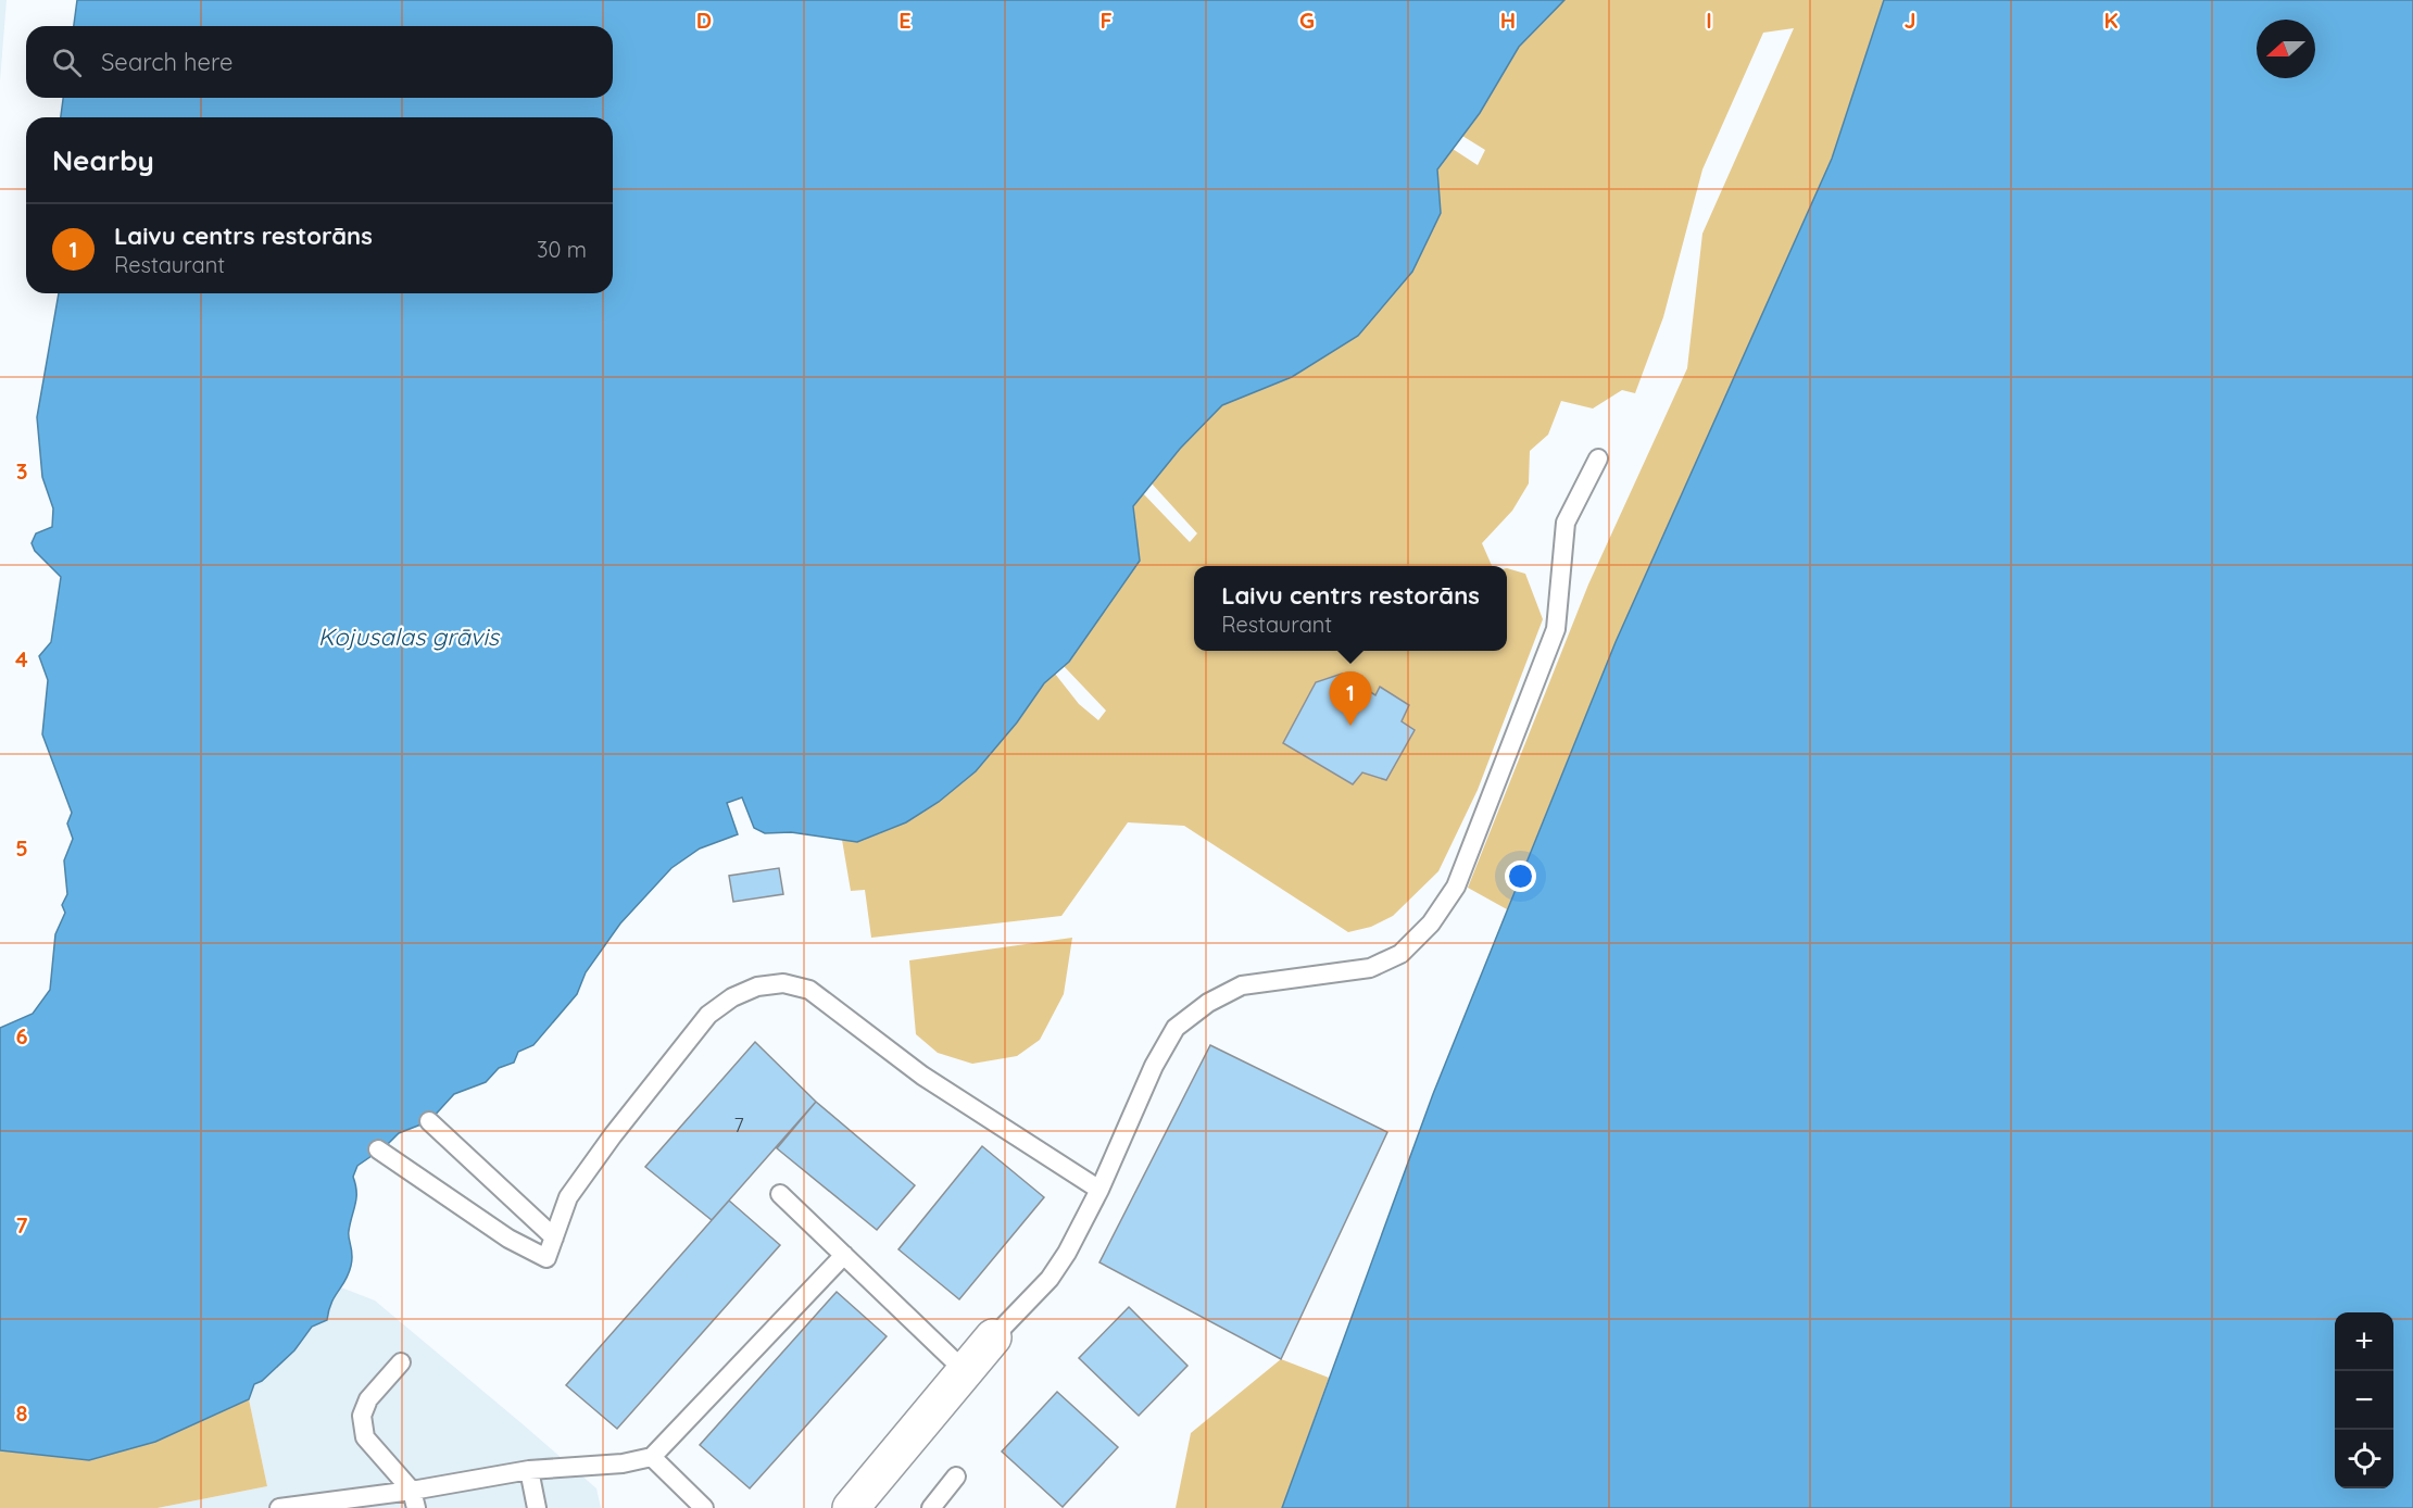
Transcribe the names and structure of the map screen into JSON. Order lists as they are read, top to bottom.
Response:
{
  "water": ["Kojusalas grāvis"],
  "house_numbers": ["7"],
  "north": "left",
  "page": {
    "search": "Search here",
    "heading": "Nearby",
    "list": [
      {
        "mark": "1",
        "name": "Laivu centrs restorāns",
        "note": "Restaurant",
        "value": "30 m"
      }
    ],
    "popup": ["Laivu centrs restorāns", "Restaurant"],
    "pins": "1",
    "map_buttons": ["+", "−"]
  },
  "grid": {
    "columns": [
      "D",
      "E",
      "F",
      "G",
      "H",
      "I",
      "J",
      "K"
    ],
    "rows": [
      "3",
      "4",
      "5",
      "6",
      "7",
      "8"
    ]
  }
}
